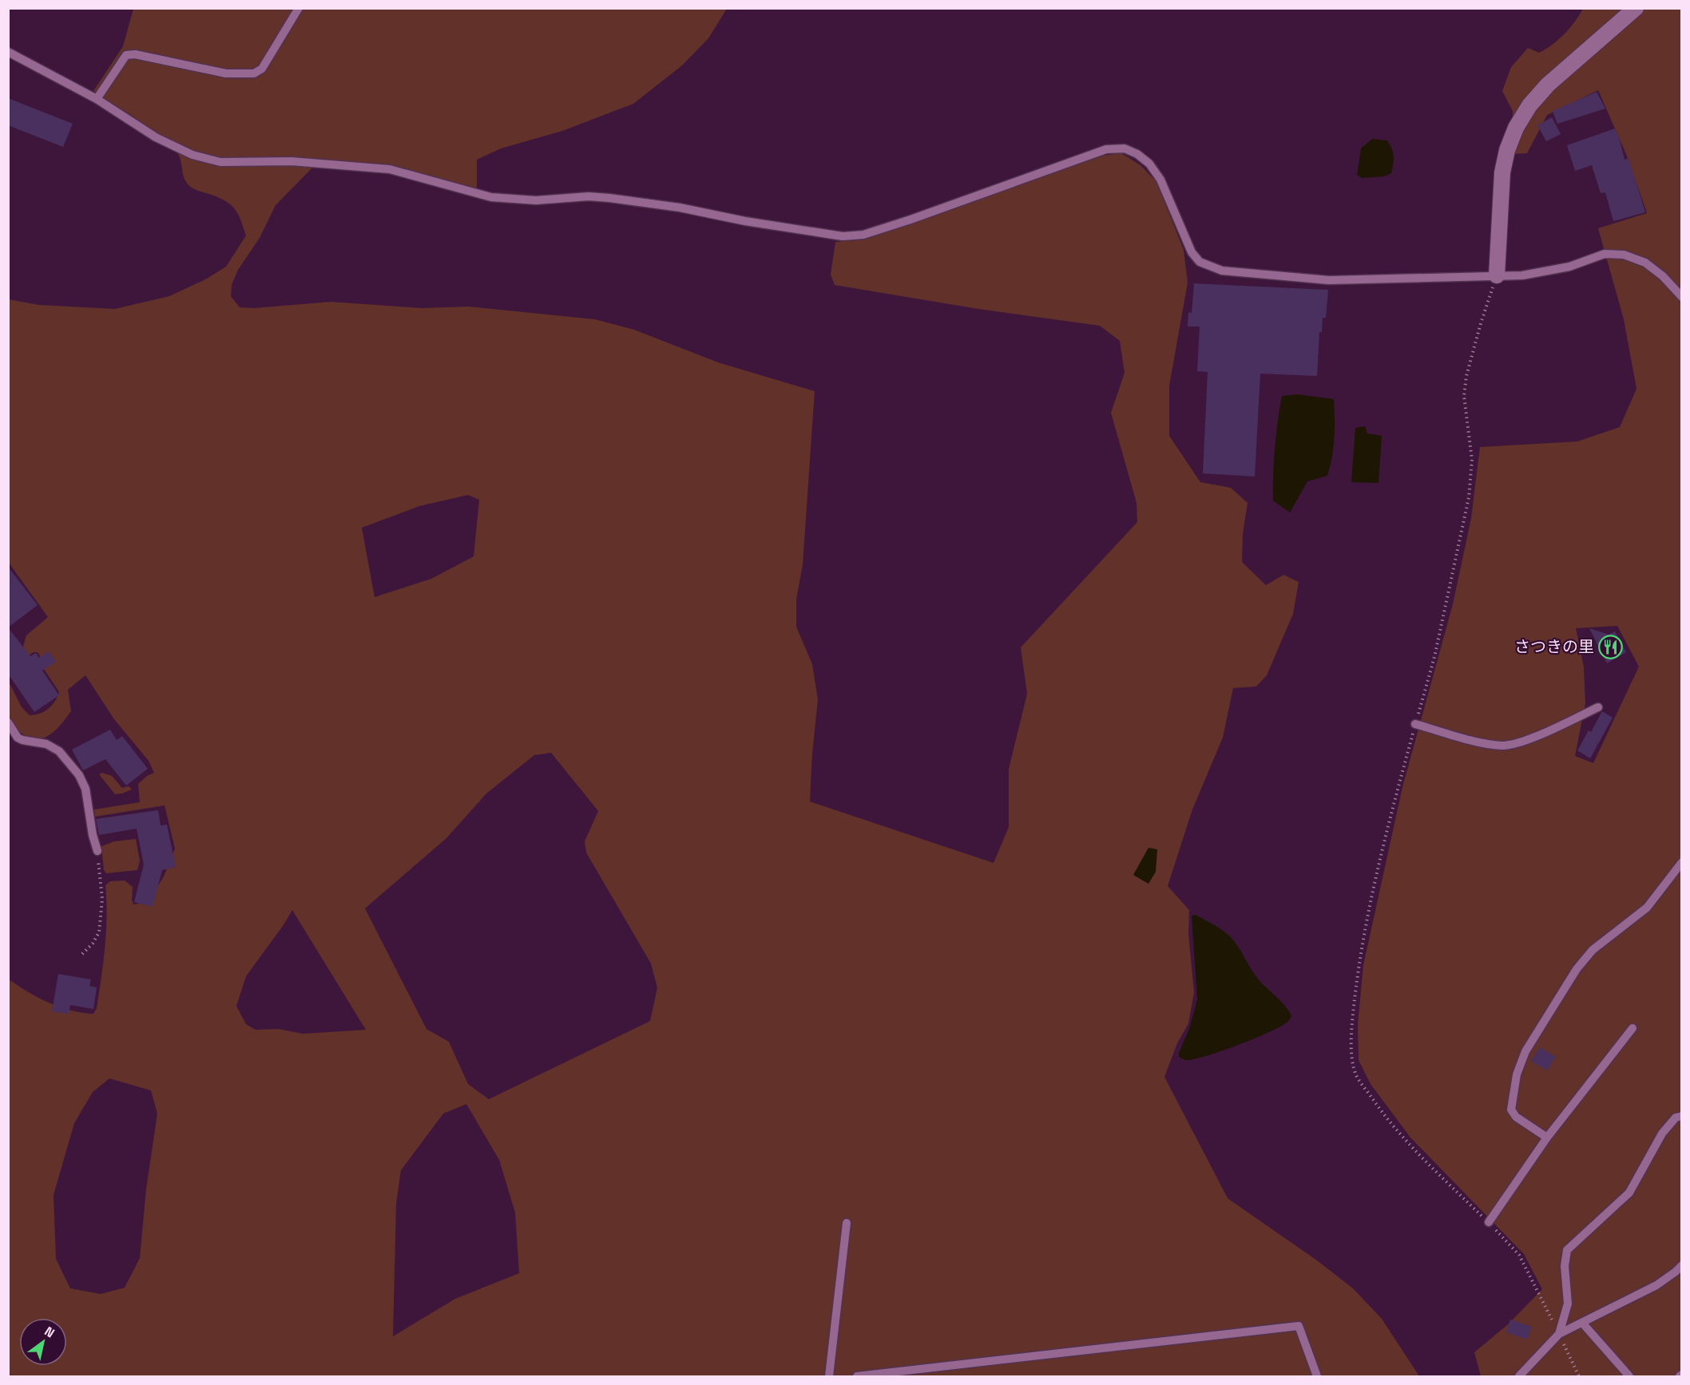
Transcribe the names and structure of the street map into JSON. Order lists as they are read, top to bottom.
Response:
{
  "places": {
    "restaurant": ["さつきの里"]
  },
  "north": "top right"
}
